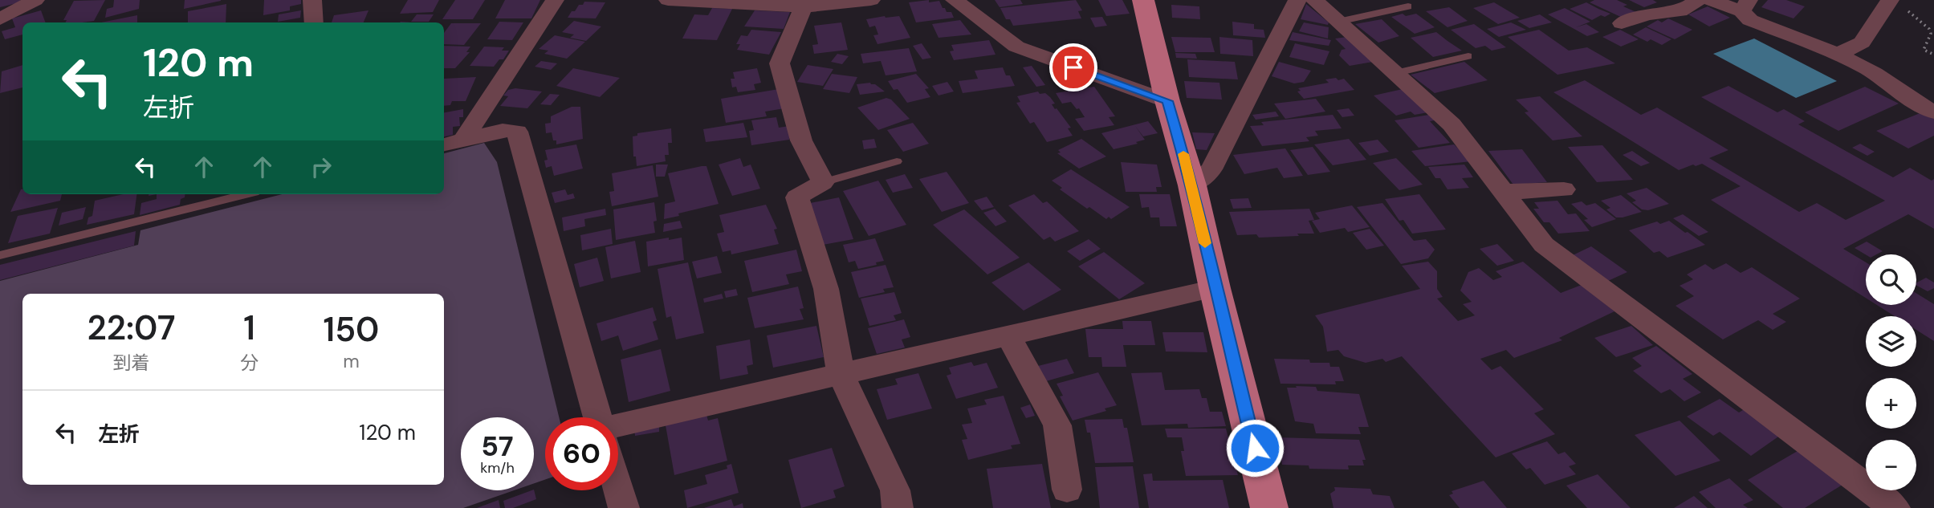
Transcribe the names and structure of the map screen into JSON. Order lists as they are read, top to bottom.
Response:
{
  "page": {
    "turn": ["120 m", "左折"],
    "map_buttons": ["+", "−"],
    "eta": [
      "22:07",
      "到着",
      "1",
      "分",
      "150",
      "m"
    ],
    "list": [
      {
        "name": "左折",
        "value": "120 m"
      }
    ],
    "speed": "57 km/h",
    "limit": "60"
  }
}
